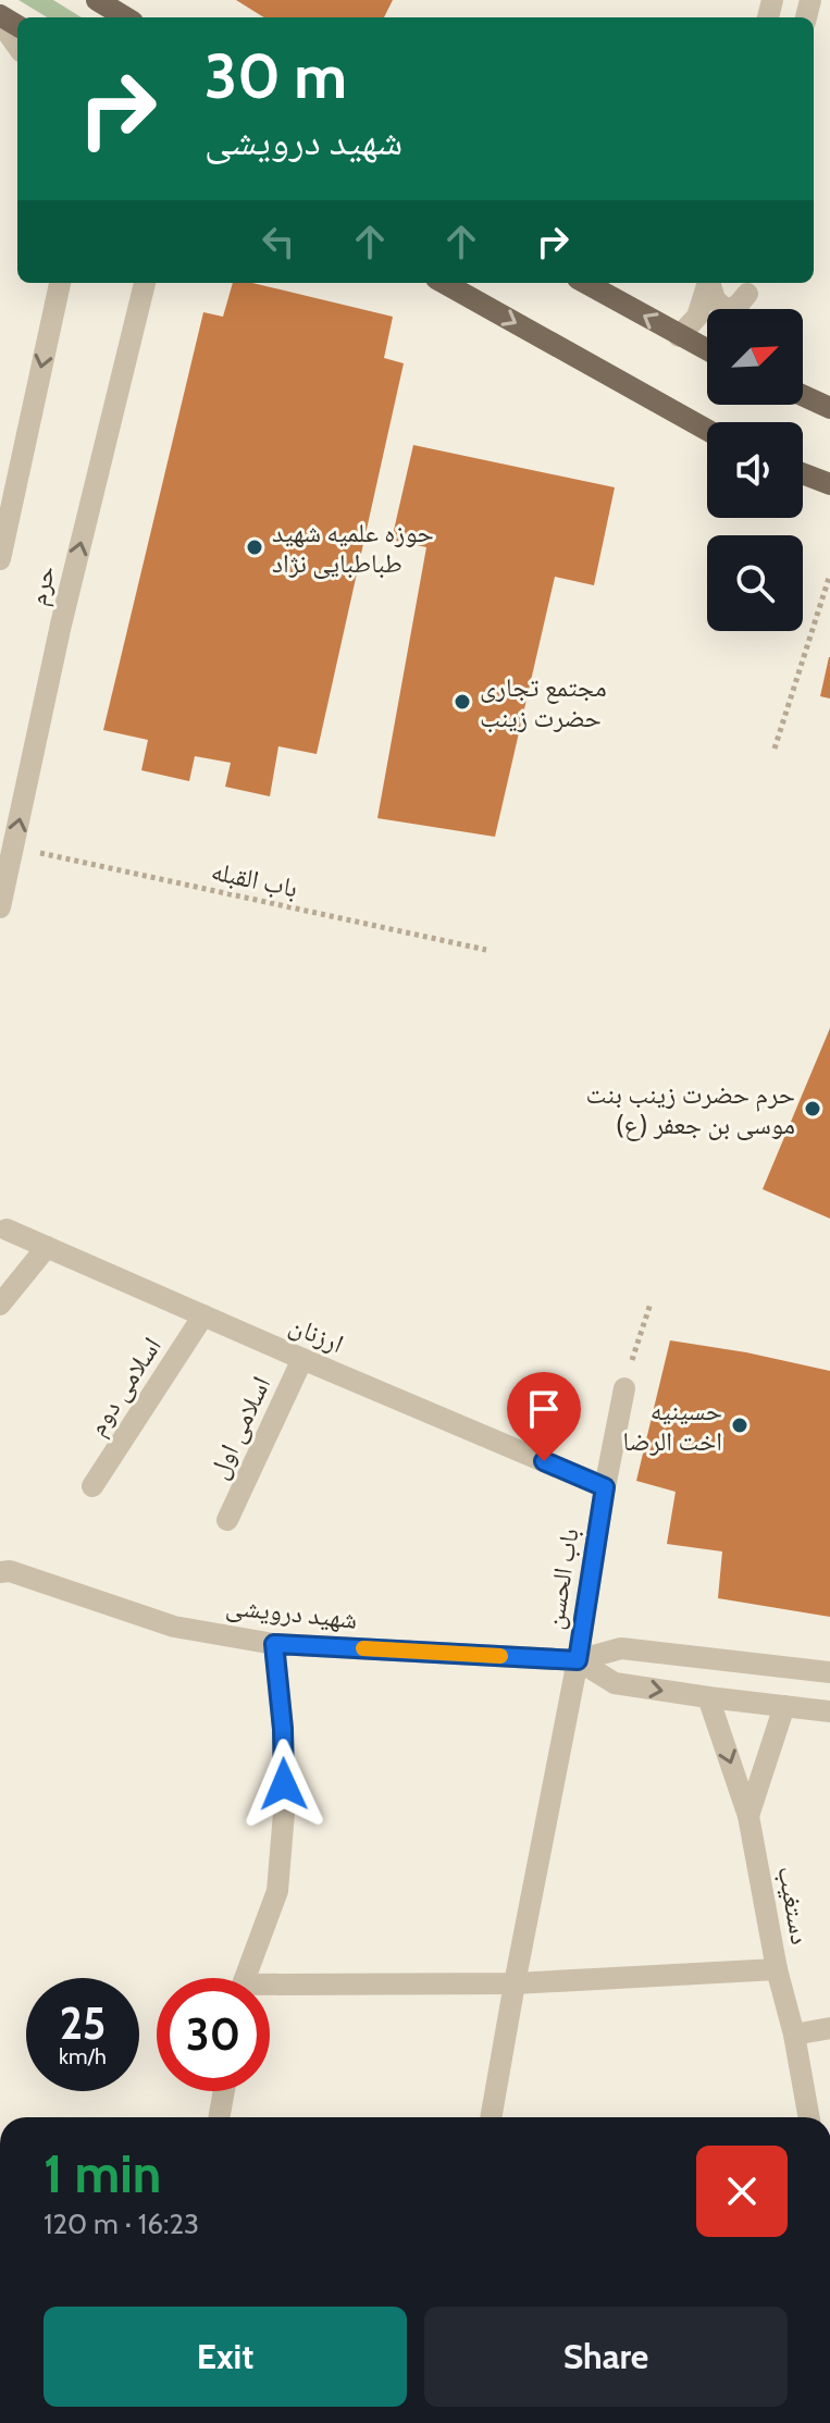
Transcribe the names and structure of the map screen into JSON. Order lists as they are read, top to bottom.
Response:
{
  "streets": {
    "street": [
      "حرم",
      "ارزنان",
      "اسلامی دوم",
      "اسلامی اول",
      "باب الحسن",
      "شهید درویشی",
      "دستغیب"
    ],
    "path": ["باب القبله"]
  },
  "crossings": [
    ["حرم", "باب القبله"],
    ["ارزنان", "اسلامی دوم"],
    ["ارزنان", "اسلامی اول"],
    ["ارزنان", "باب الحسن"],
    ["باب الحسن", "شهید درویشی"],
    ["شهید درویشی", "دستغیب"]
  ],
  "places": [
    "حوزه علمیه شهید طباطبایی نژاد",
    "مجتمع تجاری حضرت زینب",
    "حرم حضرت زینب بنت موسی بن جعفر (ع)",
    "حسینیه اخت الرضا"
  ],
  "north": "top right",
  "page": {
    "turn": ["30 m", "شهید درویشی"],
    "speed": "25 km/h",
    "limit": "30",
    "heading": ["1 min", "120 m · 16:23"],
    "buttons": ["Exit", "Share"]
  }
}
